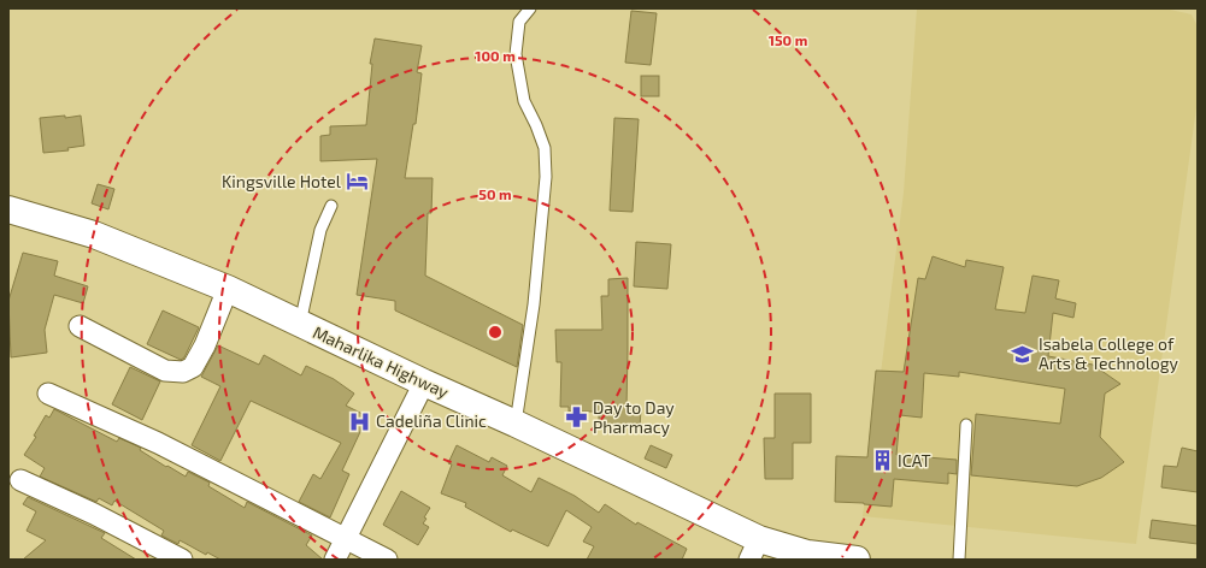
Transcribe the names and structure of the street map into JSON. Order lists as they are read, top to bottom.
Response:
{
  "streets": {
    "main road": ["Maharlika Highway"]
  },
  "places": {
    "hotel": ["Kingsville Hotel"],
    "school or university": ["Isabela College of Arts & Technology"],
    "pharmacy": ["Day to Day Pharmacy"],
    "hospital": ["Cadeliña Clinic"],
    "building": ["ICAT"]
  },
  "rings": ["150 m", "100 m", "50 m"]
}
